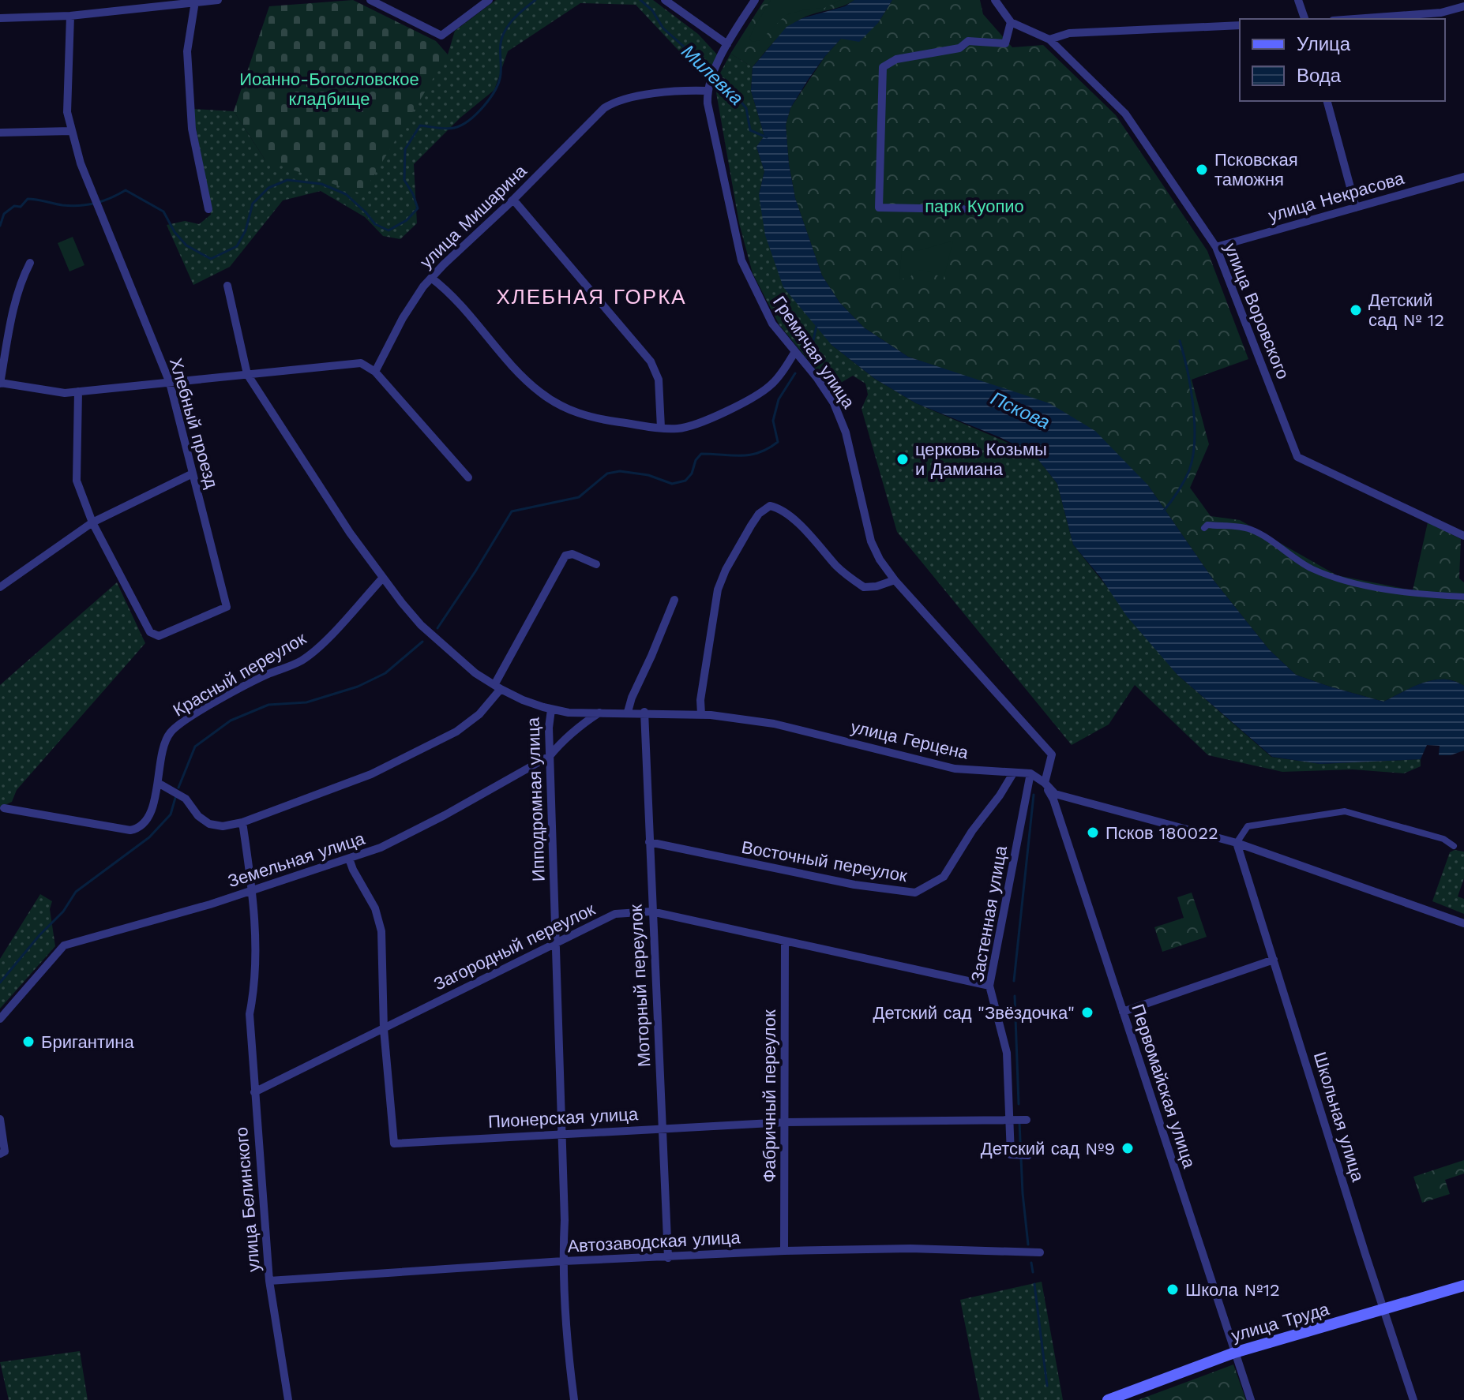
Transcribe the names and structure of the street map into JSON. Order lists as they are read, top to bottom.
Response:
{
  "streets": {
    "main road": ["улица Труда"],
    "street": [
      "улица Некрасова",
      "улица Мишарина",
      "улица Воровского",
      "Гремячая улица",
      "Хлебный проезд",
      "Красный переулок",
      "улица Герцена",
      "Ипподромная улица",
      "Земельная улица",
      "Восточный переулок",
      "Застенная улица",
      "Загородный переулок",
      "Моторный переулок",
      "Первомайская улица",
      "Фабричный переулок",
      "Школьная улица",
      "Пионерская улица",
      "улица Белинского",
      "Автозаводская улица"
    ]
  },
  "crossings": [
    ["улица Некрасова", "улица Воровского"],
    ["улица Мишарина", "Гремячая улица"],
    ["Гремячая улица", "Первомайская улица"],
    ["Красный переулок", "Ипподромная улица"],
    ["улица Герцена", "Ипподромная улица"],
    ["улица Герцена", "Земельная улица"],
    ["улица Герцена", "Восточный переулок"],
    ["улица Герцена", "Застенная улица"],
    ["улица Герцена", "Моторный переулок"],
    ["Ипподромная улица", "Земельная улица"],
    ["Ипподромная улица", "Загородный переулок"],
    ["Ипподромная улица", "Пионерская улица"],
    ["Ипподромная улица", "Автозаводская улица"],
    ["Земельная улица", "Пионерская улица"],
    ["Земельная улица", "улица Белинского"],
    ["Восточный переулок", "Моторный переулок"],
    ["Застенная улица", "Загородный переулок"],
    ["Застенная улица", "Пионерская улица"],
    ["Загородный переулок", "Моторный переулок"],
    ["Загородный переулок", "Фабричный переулок"],
    ["Загородный переулок", "Пионерская улица"],
    ["Загородный переулок", "улица Белинского"],
    ["Моторный переулок", "Пионерская улица"],
    ["Моторный переулок", "Автозаводская улица"],
    ["Первомайская улица", "улица Труда"],
    ["Фабричный переулок", "Пионерская улица"],
    ["Фабричный переулок", "Автозаводская улица"],
    ["Школьная улица", "улица Труда"],
    ["улица Белинского", "Автозаводская улица"]
  ],
  "districts": ["ХЛЕБНАЯ ГОРКА"],
  "water": ["Милевка", "Пскова"],
  "parks": ["Иоанно-Богословское кладбище", "парк Куопио"],
  "places": [
    "Псковская таможня",
    "Детский сад № 12",
    "церковь Козьмы и Дамиана",
    "Псков 180022",
    "Детский сад \"Звёздочка\"",
    "Бригантина",
    "Детский сад №9",
    "Школа №12"
  ],
  "legend": ["Улица", "Вода"]
}
